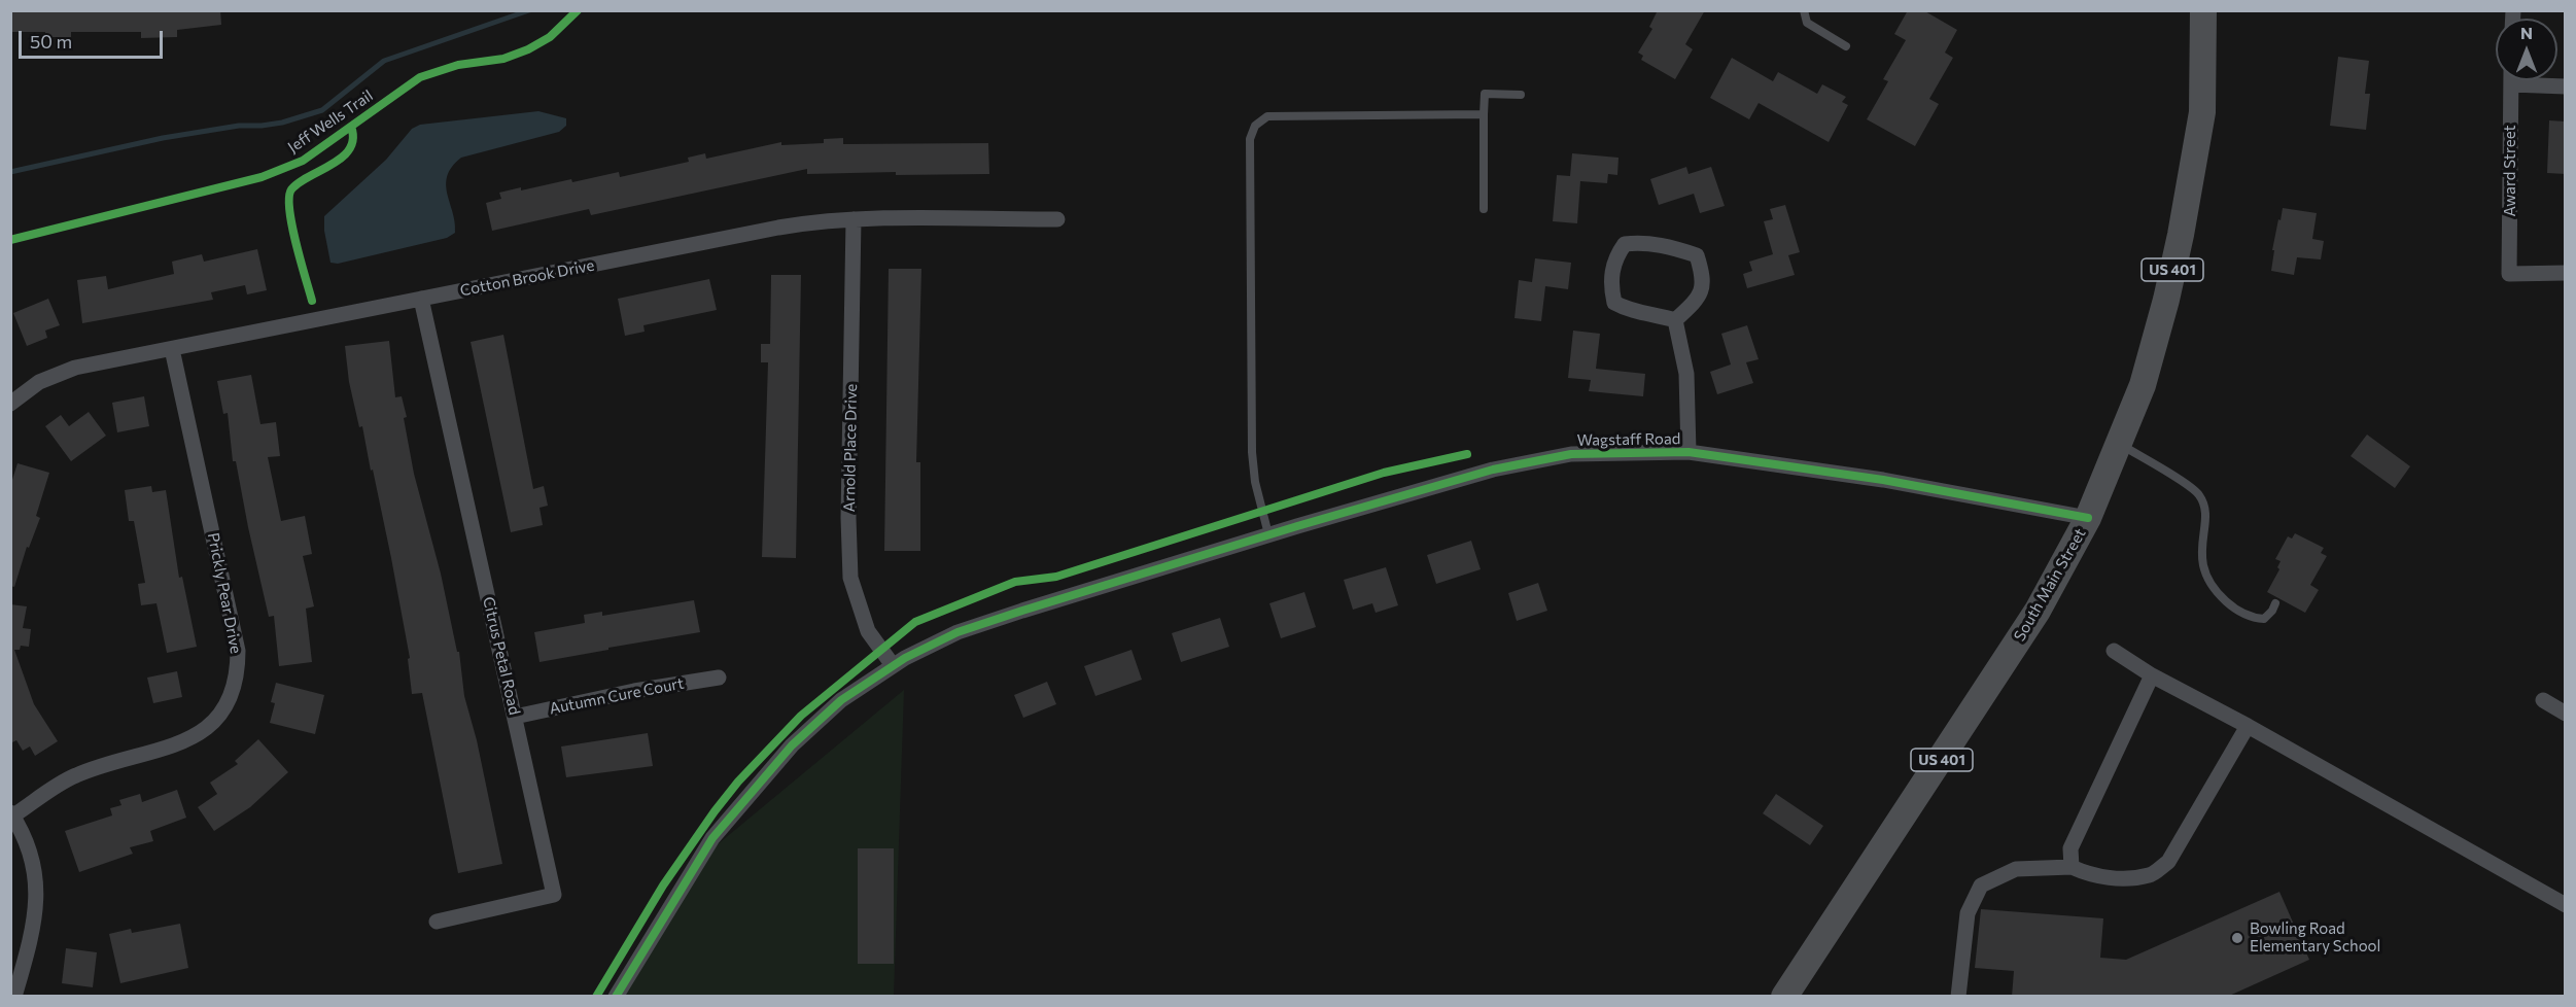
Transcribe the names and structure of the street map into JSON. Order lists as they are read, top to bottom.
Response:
{
  "streets": {
    "highway": ["US 401", "South Main Street"],
    "street": [
      "Award Street",
      "Cotton Brook Drive",
      "Wagstaff Road",
      "Arnold Place Drive",
      "Prickly Pear Drive",
      "Citrus Petal Road",
      "Autumn Cure Court"
    ],
    "cycle path": ["Jeff Wells Trail"]
  },
  "crossings": [
    ["Cotton Brook Drive", "Arnold Place Drive"],
    ["Cotton Brook Drive", "Prickly Pear Drive"],
    ["Cotton Brook Drive", "Citrus Petal Road"],
    ["Wagstaff Road", "Arnold Place Drive"],
    ["Wagstaff Road", "South Main Street"],
    ["Citrus Petal Road", "Autumn Cure Court"]
  ],
  "places": ["Bowling Road Elementary School"],
  "scale_bar": "50 m",
  "north": "top"
}
